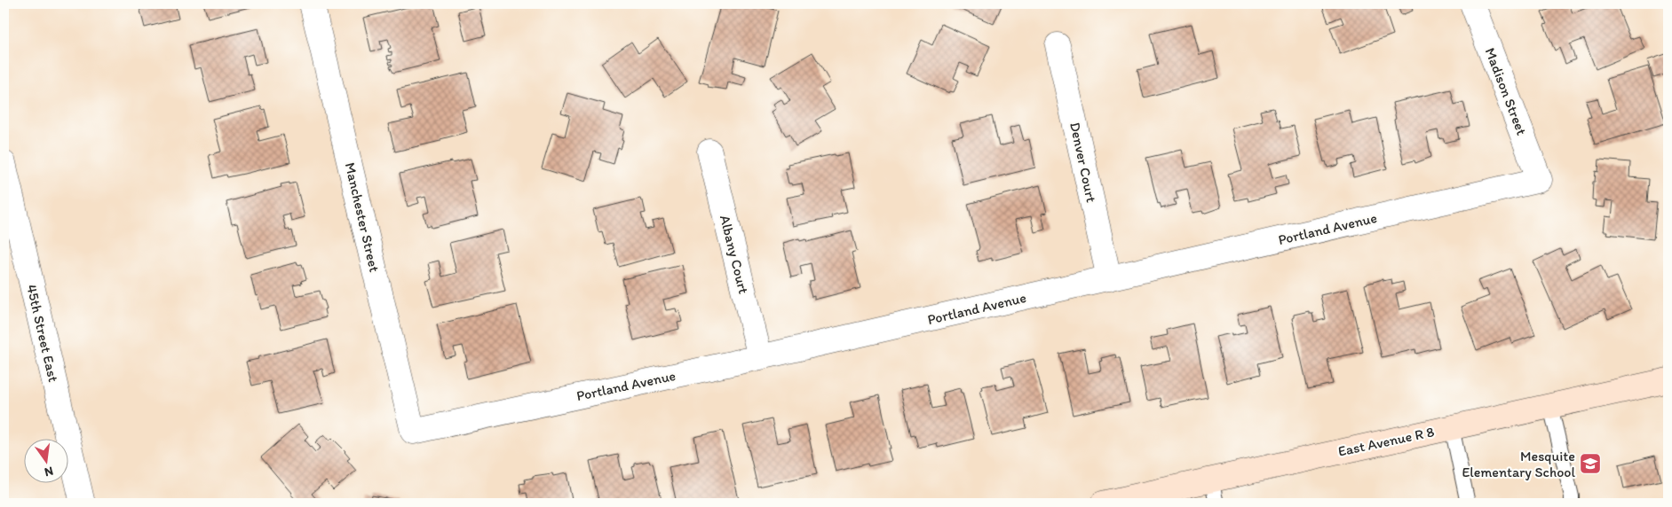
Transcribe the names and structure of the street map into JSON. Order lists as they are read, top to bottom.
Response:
{
  "streets": {
    "street": [
      "Madison Street",
      "Denver Court",
      "Manchester Street",
      "Portland Avenue",
      "Albany Court",
      "45th Street East",
      "East Avenue R 8"
    ]
  },
  "crossings": [
    ["Madison Street", "Portland Avenue"],
    ["Denver Court", "Portland Avenue"],
    ["Manchester Street", "Portland Avenue"],
    ["Portland Avenue", "Albany Court"]
  ],
  "places": {
    "school or university": ["Mesquite Elementary School"]
  },
  "north": "bottom"
}
